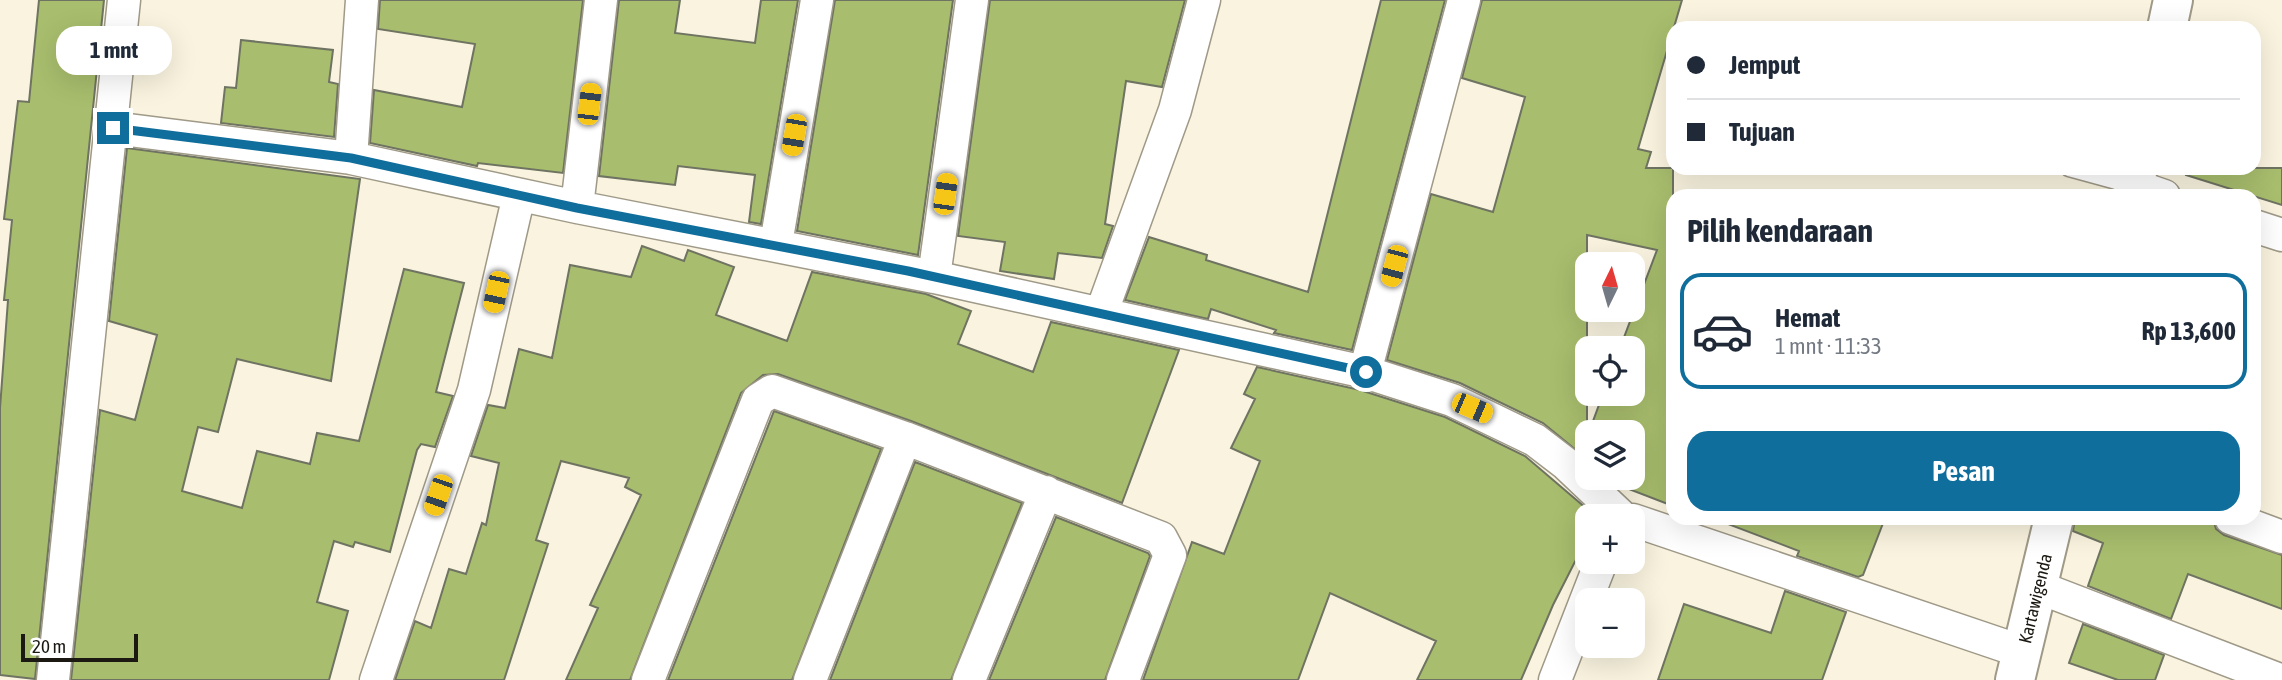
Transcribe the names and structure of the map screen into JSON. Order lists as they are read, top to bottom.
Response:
{
  "streets": {
    "street": ["Kartawigenda"]
  },
  "scale_bar": "20 m",
  "north": "top",
  "page": {
    "banner": ["Jemput", "Tujuan"],
    "bubble": "1 mnt",
    "heading": "Pilih kendaraan",
    "map_buttons": ["+", "−"],
    "list": [
      {
        "name": "Hemat",
        "note": "1 mnt · 11:33",
        "value": "Rp 13,600"
      }
    ],
    "buttons": "Pesan",
    "scale": "20 m"
  }
}
